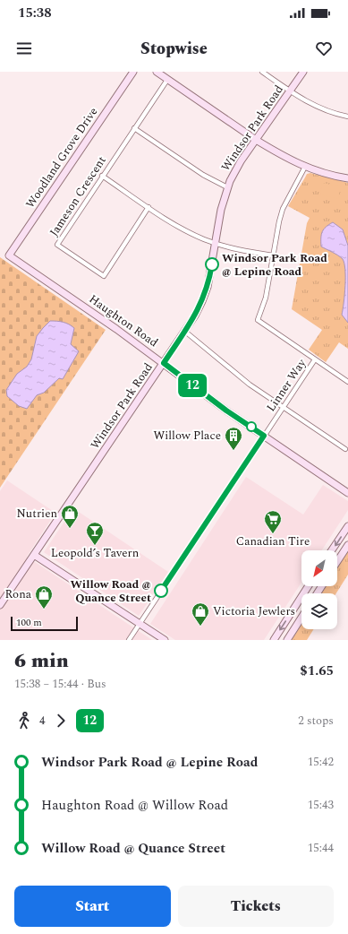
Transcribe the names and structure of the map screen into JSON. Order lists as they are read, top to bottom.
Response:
{
  "streets": {
    "street": [
      "Windsor Park Road",
      "Woodland Grove Drive",
      "Jameson Crescent",
      "Haughton Road",
      "Linner Way"
    ]
  },
  "crossings": [
    ["Windsor Park Road", "Haughton Road"],
    ["Woodland Grove Drive", "Haughton Road"],
    ["Haughton Road", "Linner Way"]
  ],
  "places": {
    "other": ["Windsor Park Road @ Lepine Road", "Willow Road @ Quance Street"],
    "building": ["Willow Place"],
    "shop": ["Nutrien", "Rona", "Victoria Jewlers"],
    "supermarket": ["Canadian Tire"],
    "bar": ["Leopold’s Tavern"]
  },
  "lines": ["bus line 12"],
  "scale_bar": "100 m",
  "north": "bottom left",
  "page": {
    "status": "15:38",
    "header": "Stopwise",
    "on_map": "12",
    "scale": "100 m",
    "heading": ["6 min", "15:38 – 15:44 · Bus", "$1.65"],
    "legs": ["4", "12", "2 stops"],
    "list": [
      {
        "name": "Windsor Park Road @ Lepine Road",
        "value": "15:42"
      },
      {
        "name": "Haughton Road @ Willow Road",
        "value": "15:43"
      },
      {
        "name": "Willow Road @ Quance Street",
        "value": "15:44"
      }
    ],
    "buttons": ["Start", "Tickets"]
  }
}
